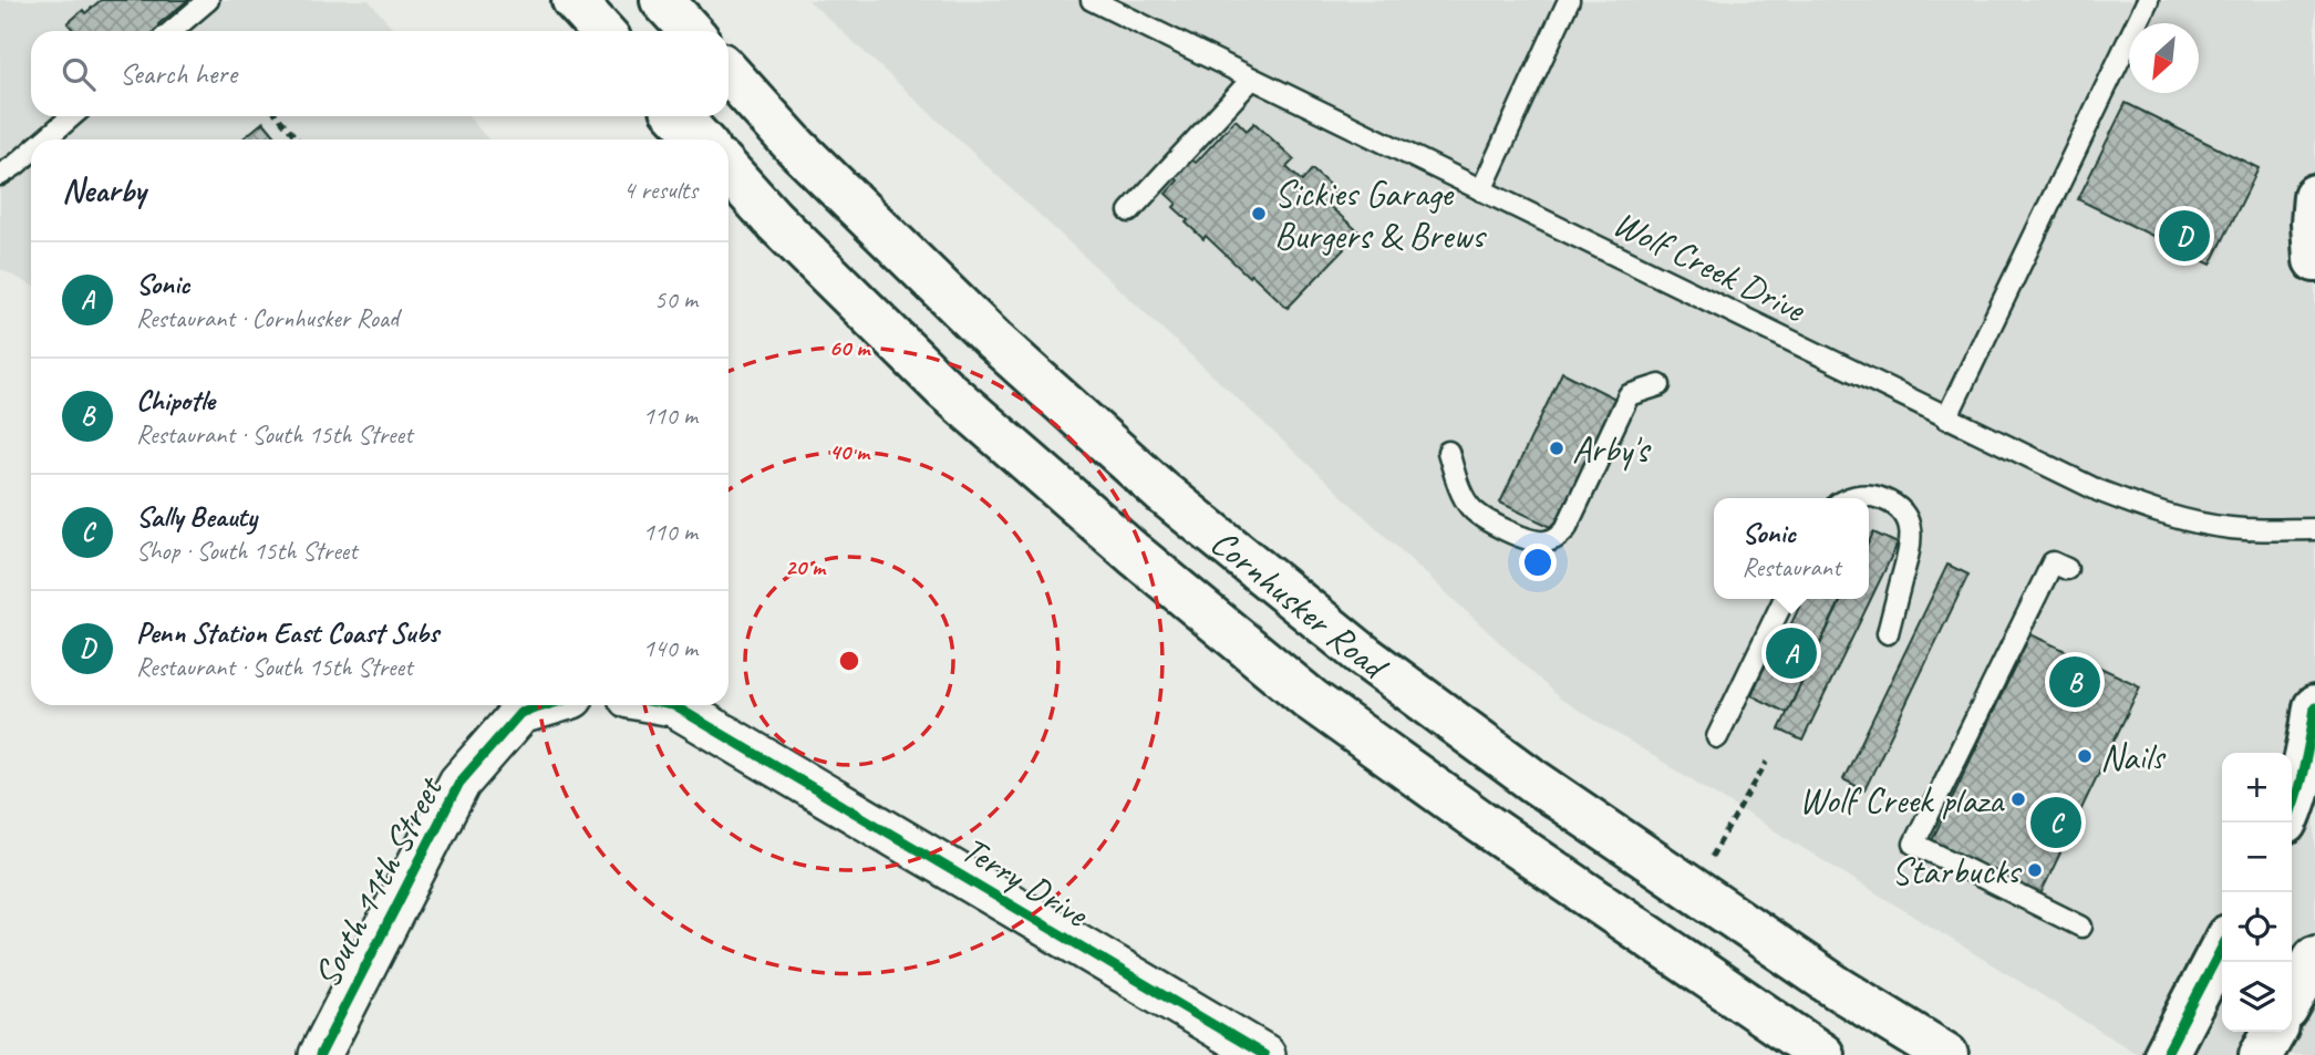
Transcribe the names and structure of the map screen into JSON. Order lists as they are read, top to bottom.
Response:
{
  "streets": {
    "main road": ["Cornhusker Road"],
    "street": ["Terry Drive", "South 11th Street"],
    "lane": ["Wolf Creek Drive"]
  },
  "places": [
    "Sickies Garage Burgers & Brews",
    "Arby's",
    "Nails",
    "Wolf Creek plaza",
    "Starbucks"
  ],
  "north": "bottom left",
  "page": {
    "search": "Search here",
    "heading": ["Nearby", "4 results"],
    "pins": [
      "D",
      "A",
      "B",
      "C"
    ],
    "list": [
      {
        "mark": "A",
        "name": "Sonic",
        "note": "Restaurant · Cornhusker Road",
        "value": "50 m"
      },
      {
        "mark": "B",
        "name": "Chipotle",
        "note": "Restaurant · South 15th Street",
        "value": "110 m"
      },
      {
        "mark": "C",
        "name": "Sally Beauty",
        "note": "Shop · South 15th Street",
        "value": "110 m"
      },
      {
        "mark": "D",
        "name": "Penn Station East Coast Subs",
        "note": "Restaurant · South 15th Street",
        "value": "140 m"
      }
    ],
    "popup": ["Sonic", "Restaurant"],
    "map_buttons": ["+", "−"]
  },
  "rings": ["60 m", "40 m", "20 m"]
}
